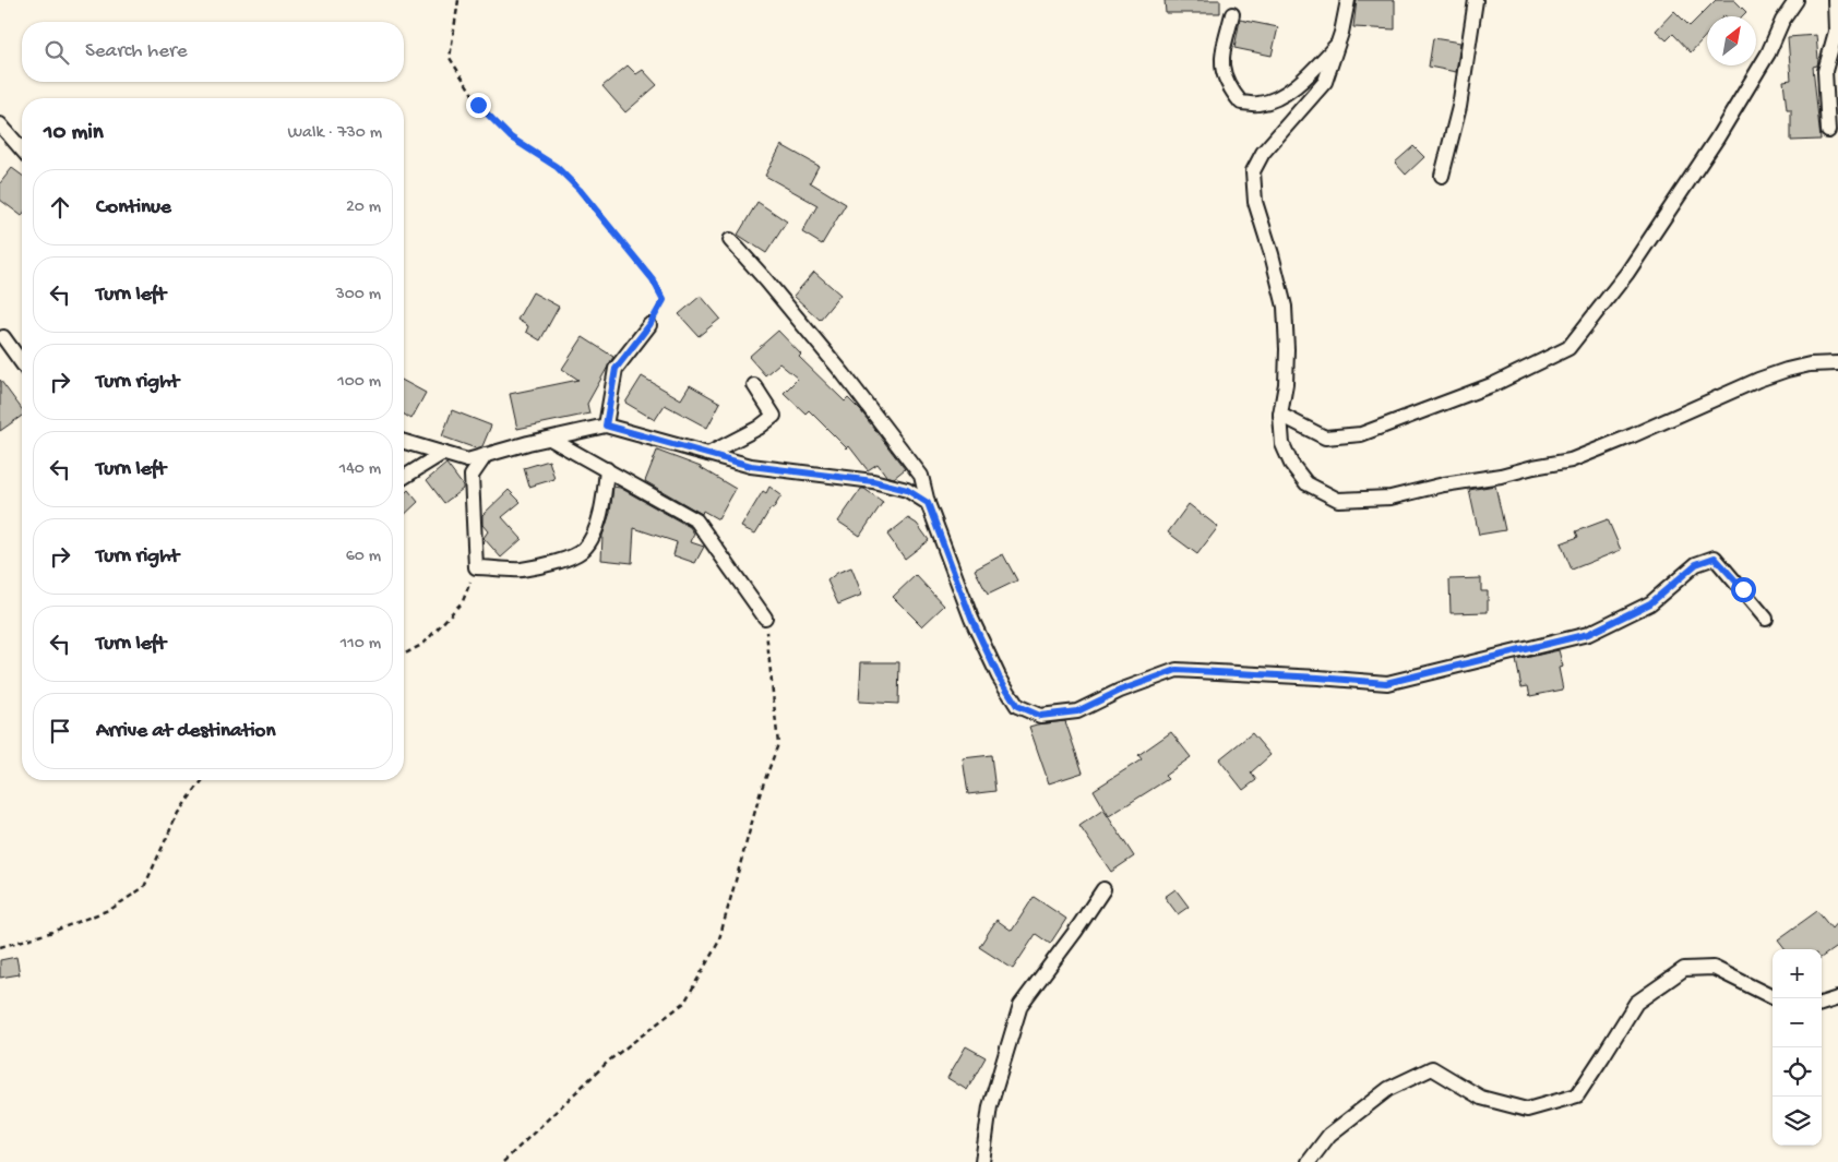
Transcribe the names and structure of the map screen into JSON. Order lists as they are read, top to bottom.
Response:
{
  "north": "top right",
  "page": {
    "search": "Search here",
    "heading": ["10 min", "Walk · 730 m"],
    "list": [
      ["Continue", "20 m"],
      ["Turn left", "300 m"],
      ["Turn right", "100 m"],
      ["Turn left", "140 m"],
      ["Turn right", "60 m"],
      ["Turn left", "110 m"],
      "Arrive at destination"
    ],
    "map_buttons": ["+", "−"]
  }
}
